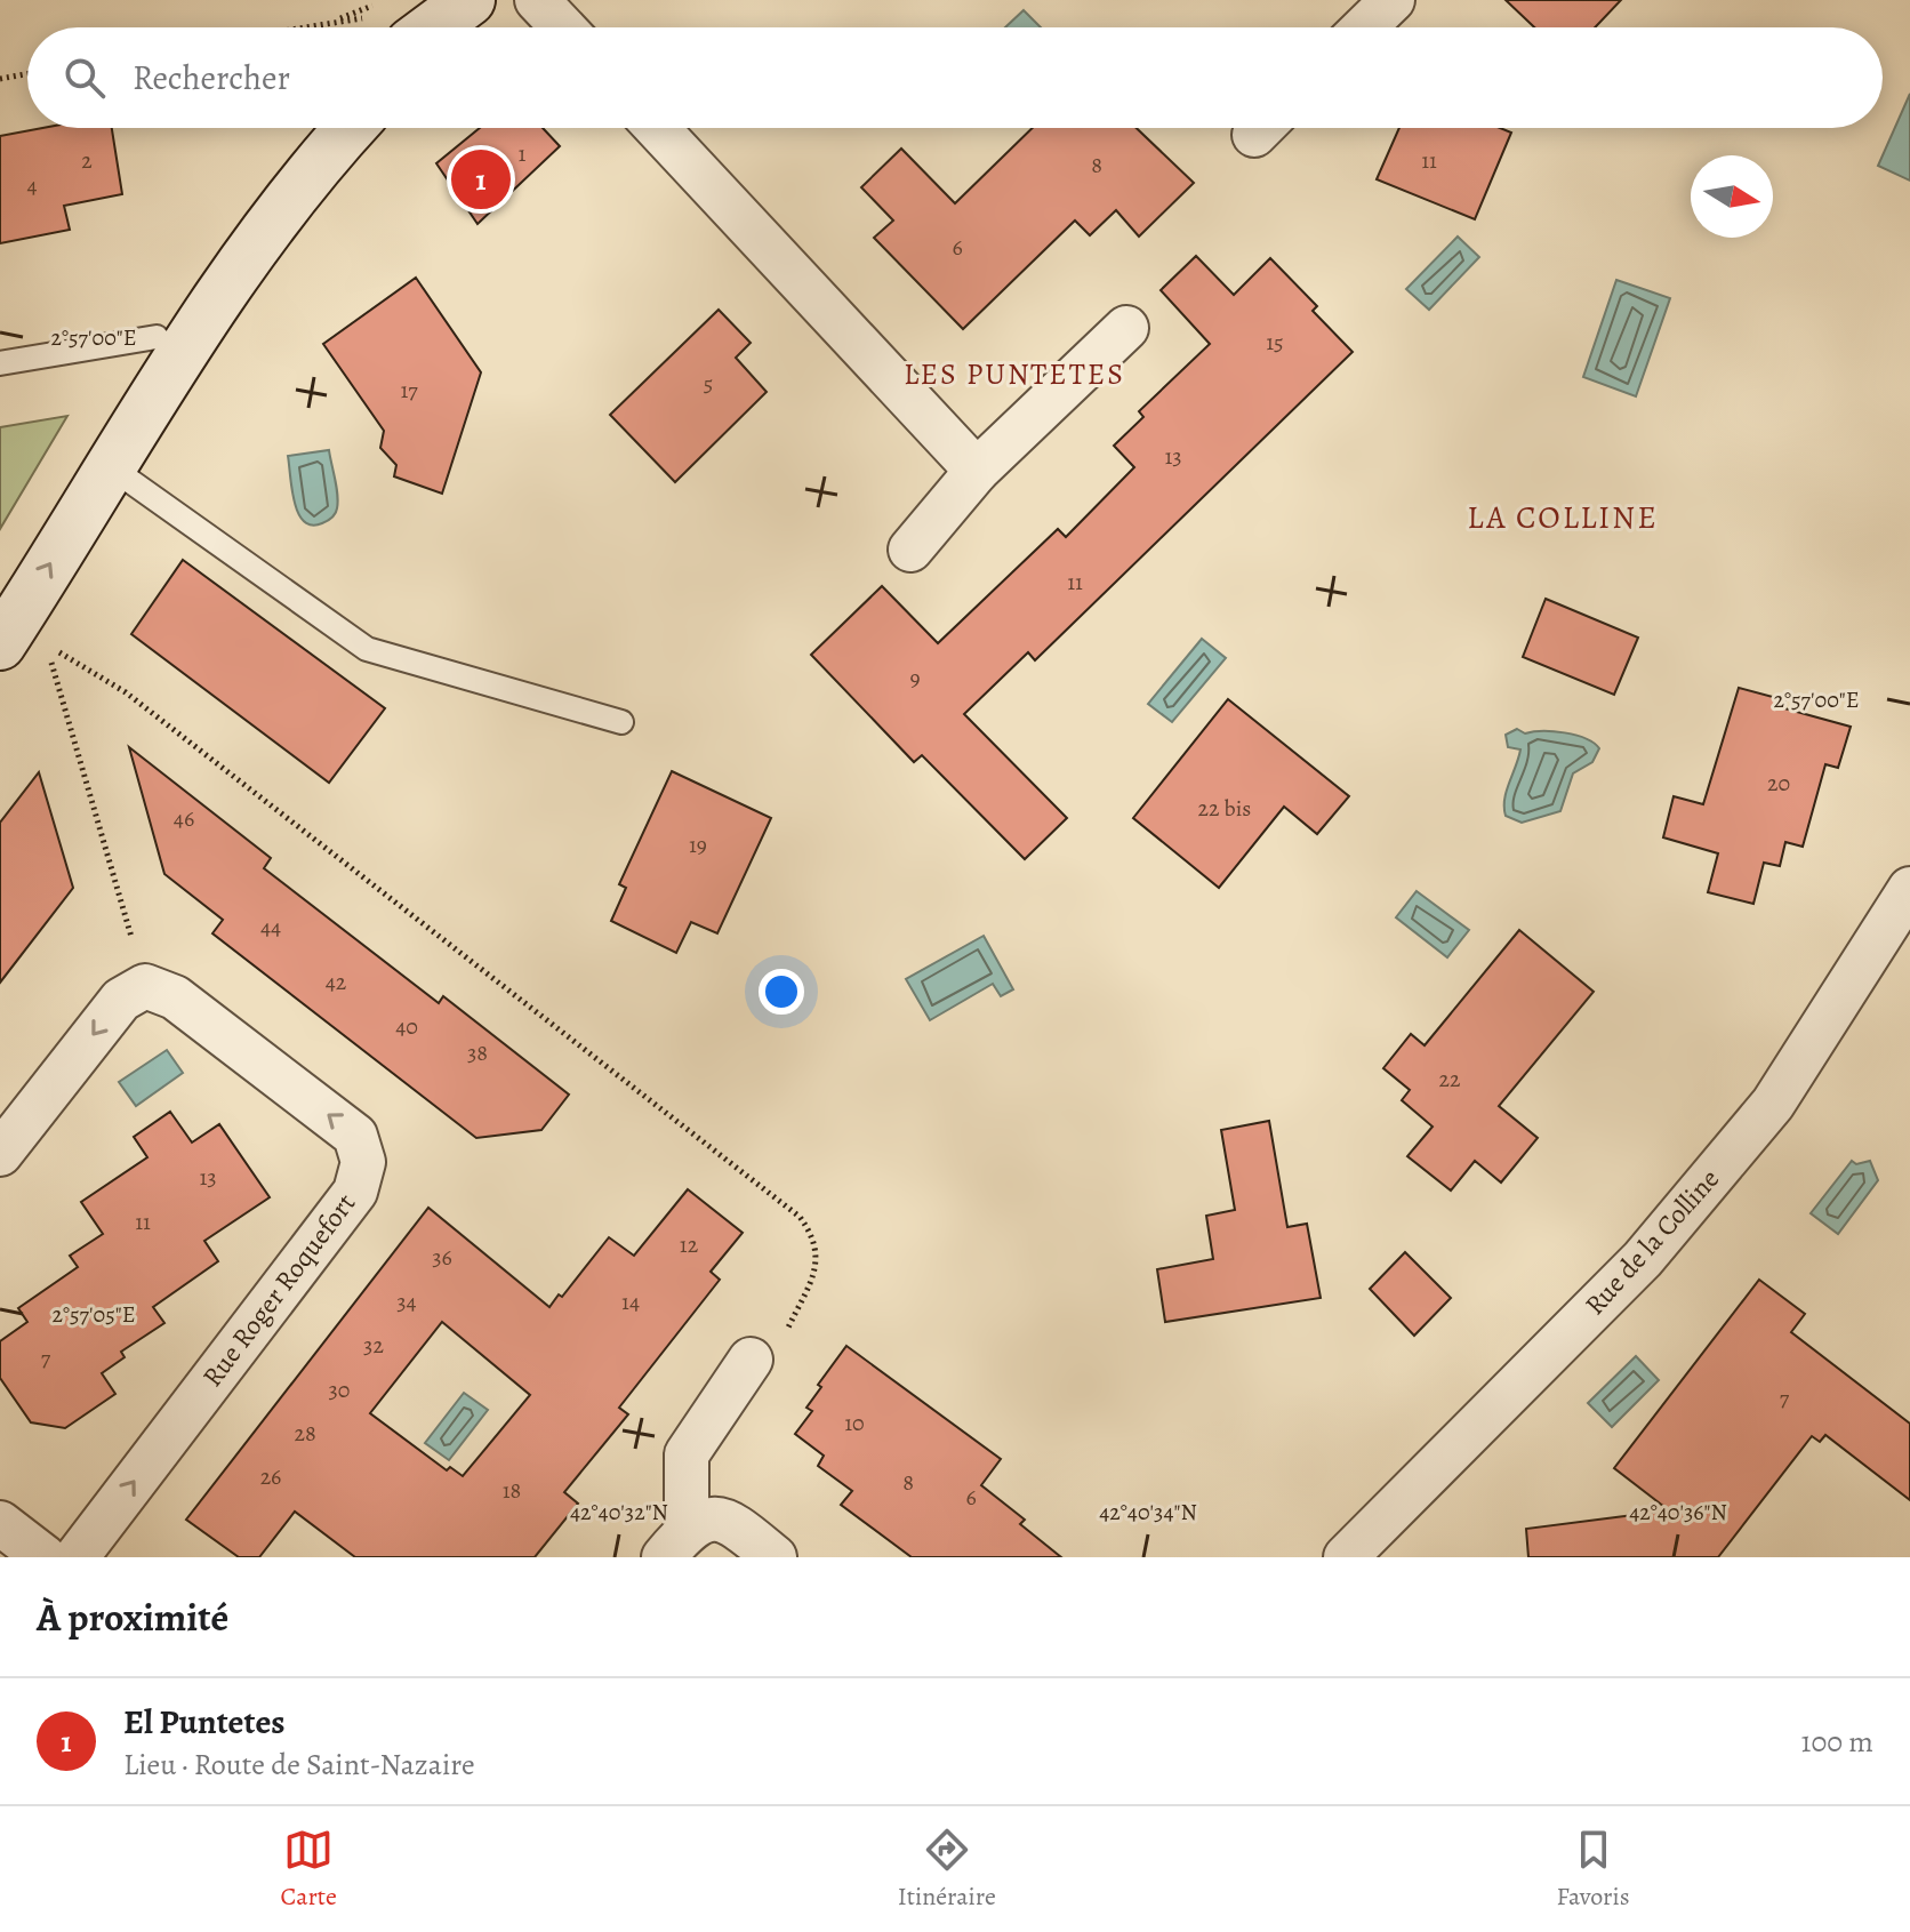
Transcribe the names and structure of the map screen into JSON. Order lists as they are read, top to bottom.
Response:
{
  "streets": {
    "street": ["Rue de la Colline", "Rue Roger Roquefort"]
  },
  "districts": ["LES PUNTETES", "LA COLLINE"],
  "house_numbers": [
    "1",
    "2",
    "11",
    "8",
    "4",
    "6",
    "15",
    "5",
    "17",
    "13",
    "11",
    "9",
    "20",
    "22 bis",
    "46",
    "19",
    "44",
    "42",
    "40",
    "38",
    "22",
    "13",
    "11",
    "12",
    "36",
    "34",
    "14",
    "32",
    "7",
    "30",
    "7",
    "10",
    "28",
    "26",
    "8",
    "18",
    "6"
  ],
  "north": "right",
  "page": {
    "search": "Rechercher",
    "pins": "1",
    "heading": "À proximité",
    "list": [
      {
        "mark": "1",
        "name": "El Puntetes",
        "note": "Lieu · Route de Saint-Nazaire",
        "value": "100 m"
      }
    ],
    "nav": ["Carte", "Itinéraire", "Favoris"]
  },
  "coordinates": [
    "2°57'00\"E",
    "2°57'05\"E",
    "42°40'32\"N",
    "42°40'34\"N",
    "42°40'36\"N"
  ]
}
